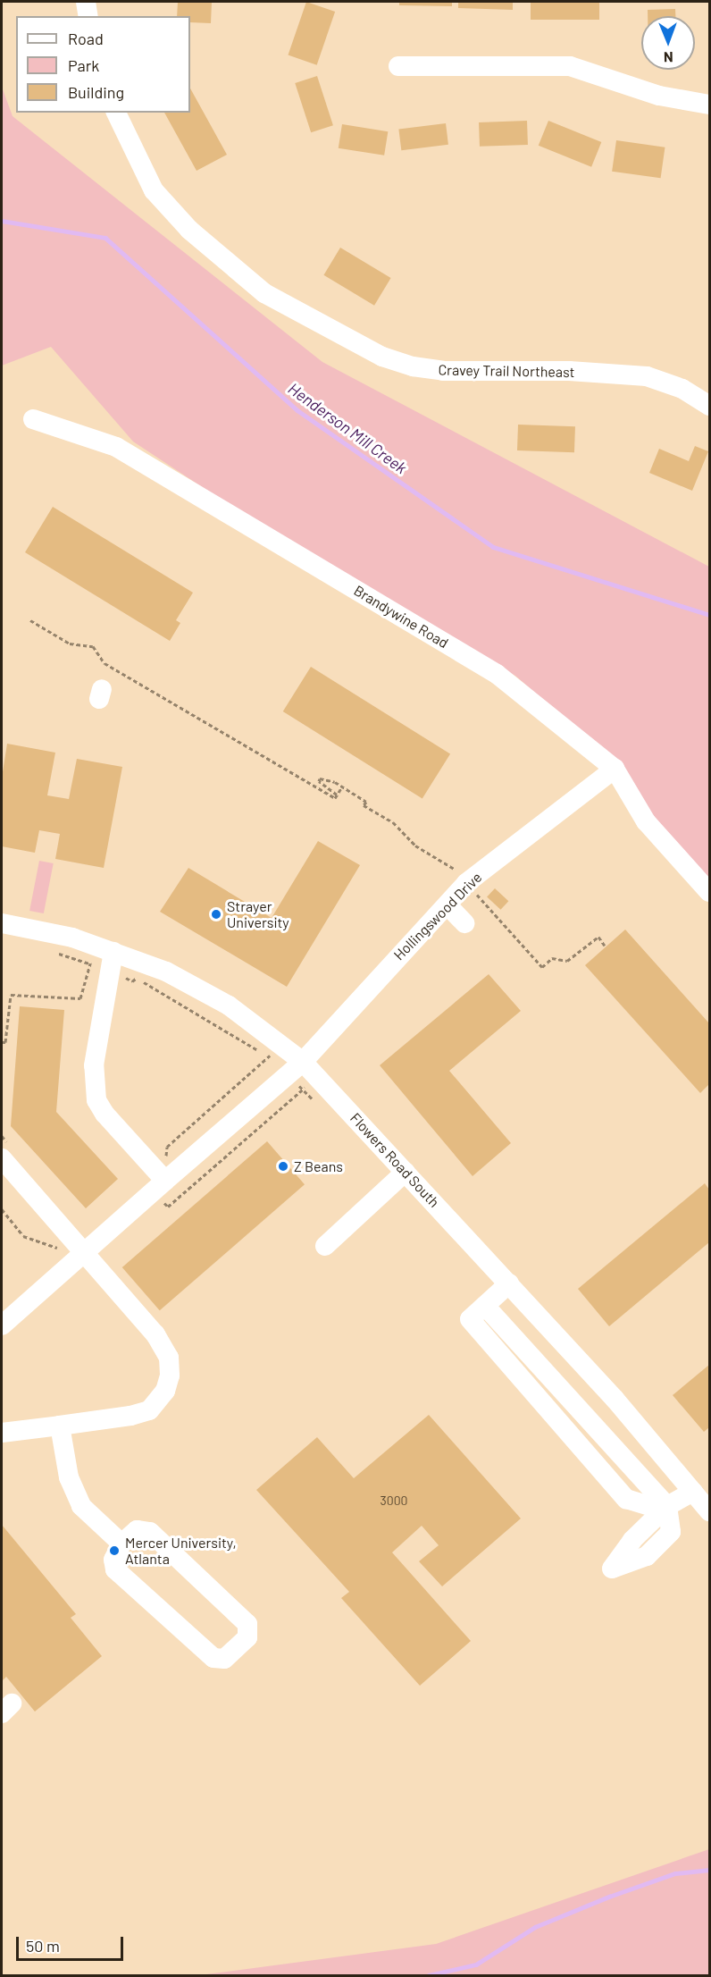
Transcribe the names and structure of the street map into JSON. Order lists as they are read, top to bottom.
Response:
{
  "streets": {
    "street": [
      "Cravey Trail Northeast",
      "Brandywine Road",
      "Hollingswood Drive",
      "Flowers Road South"
    ]
  },
  "crossings": [
    ["Brandywine Road", "Hollingswood Drive"],
    ["Hollingswood Drive", "Flowers Road South"]
  ],
  "water": ["Henderson Mill Creek"],
  "places": ["Strayer University", "Z Beans", "Mercer University, Atlanta"],
  "house_numbers": ["3000"],
  "legend": ["Road", "Park", "Building"],
  "scale_bar": "50 m",
  "north": "bottom"
}
